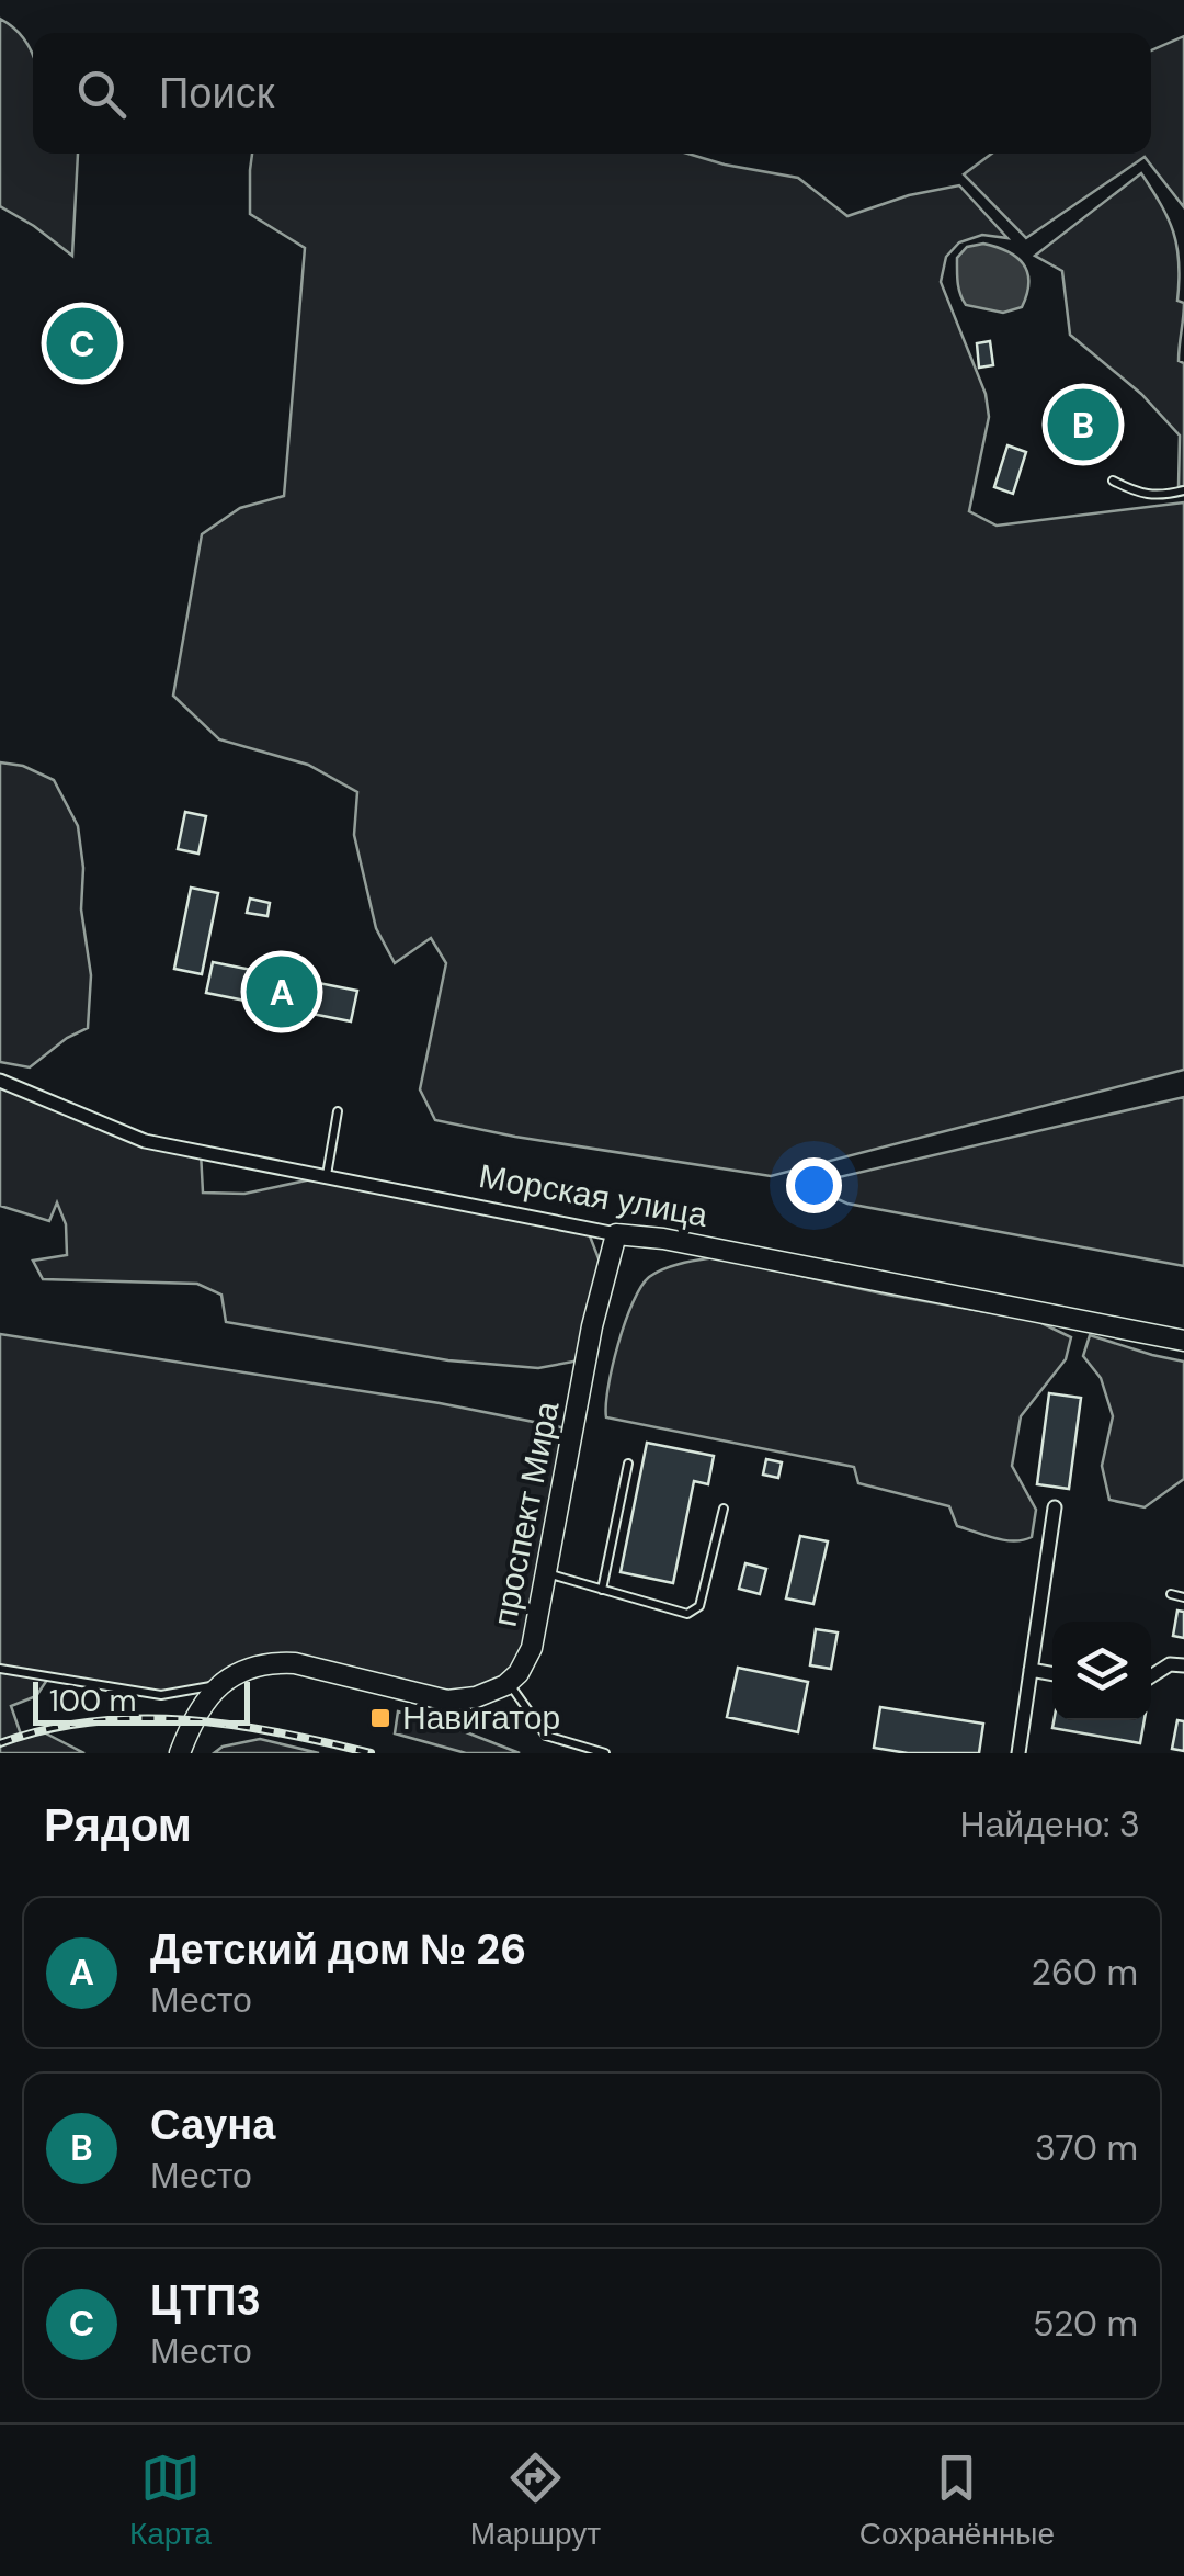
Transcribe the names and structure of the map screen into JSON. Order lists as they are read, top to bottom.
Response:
{
  "streets": {
    "main road": ["Морская улица", "проспект Мира"]
  },
  "crossings": [
    ["Морская улица", "проспект Мира"]
  ],
  "places": {
    "transit": ["Навигатор"]
  },
  "scale_bar": "100 m",
  "page": {
    "search": "Поиск",
    "pins": ["C", "B", "A"],
    "scale": "100 m",
    "heading": ["Рядом", "Найдено: 3"],
    "list": [
      {
        "mark": "A",
        "name": "Детский дом № 26",
        "note": "Место",
        "value": "260 m"
      },
      {
        "mark": "B",
        "name": "Сауна",
        "note": "Место",
        "value": "370 m"
      },
      {
        "mark": "C",
        "name": "ЦТП3",
        "note": "Место",
        "value": "520 m"
      }
    ],
    "nav": ["Карта", "Маршрут", "Сохранённые"]
  }
}
